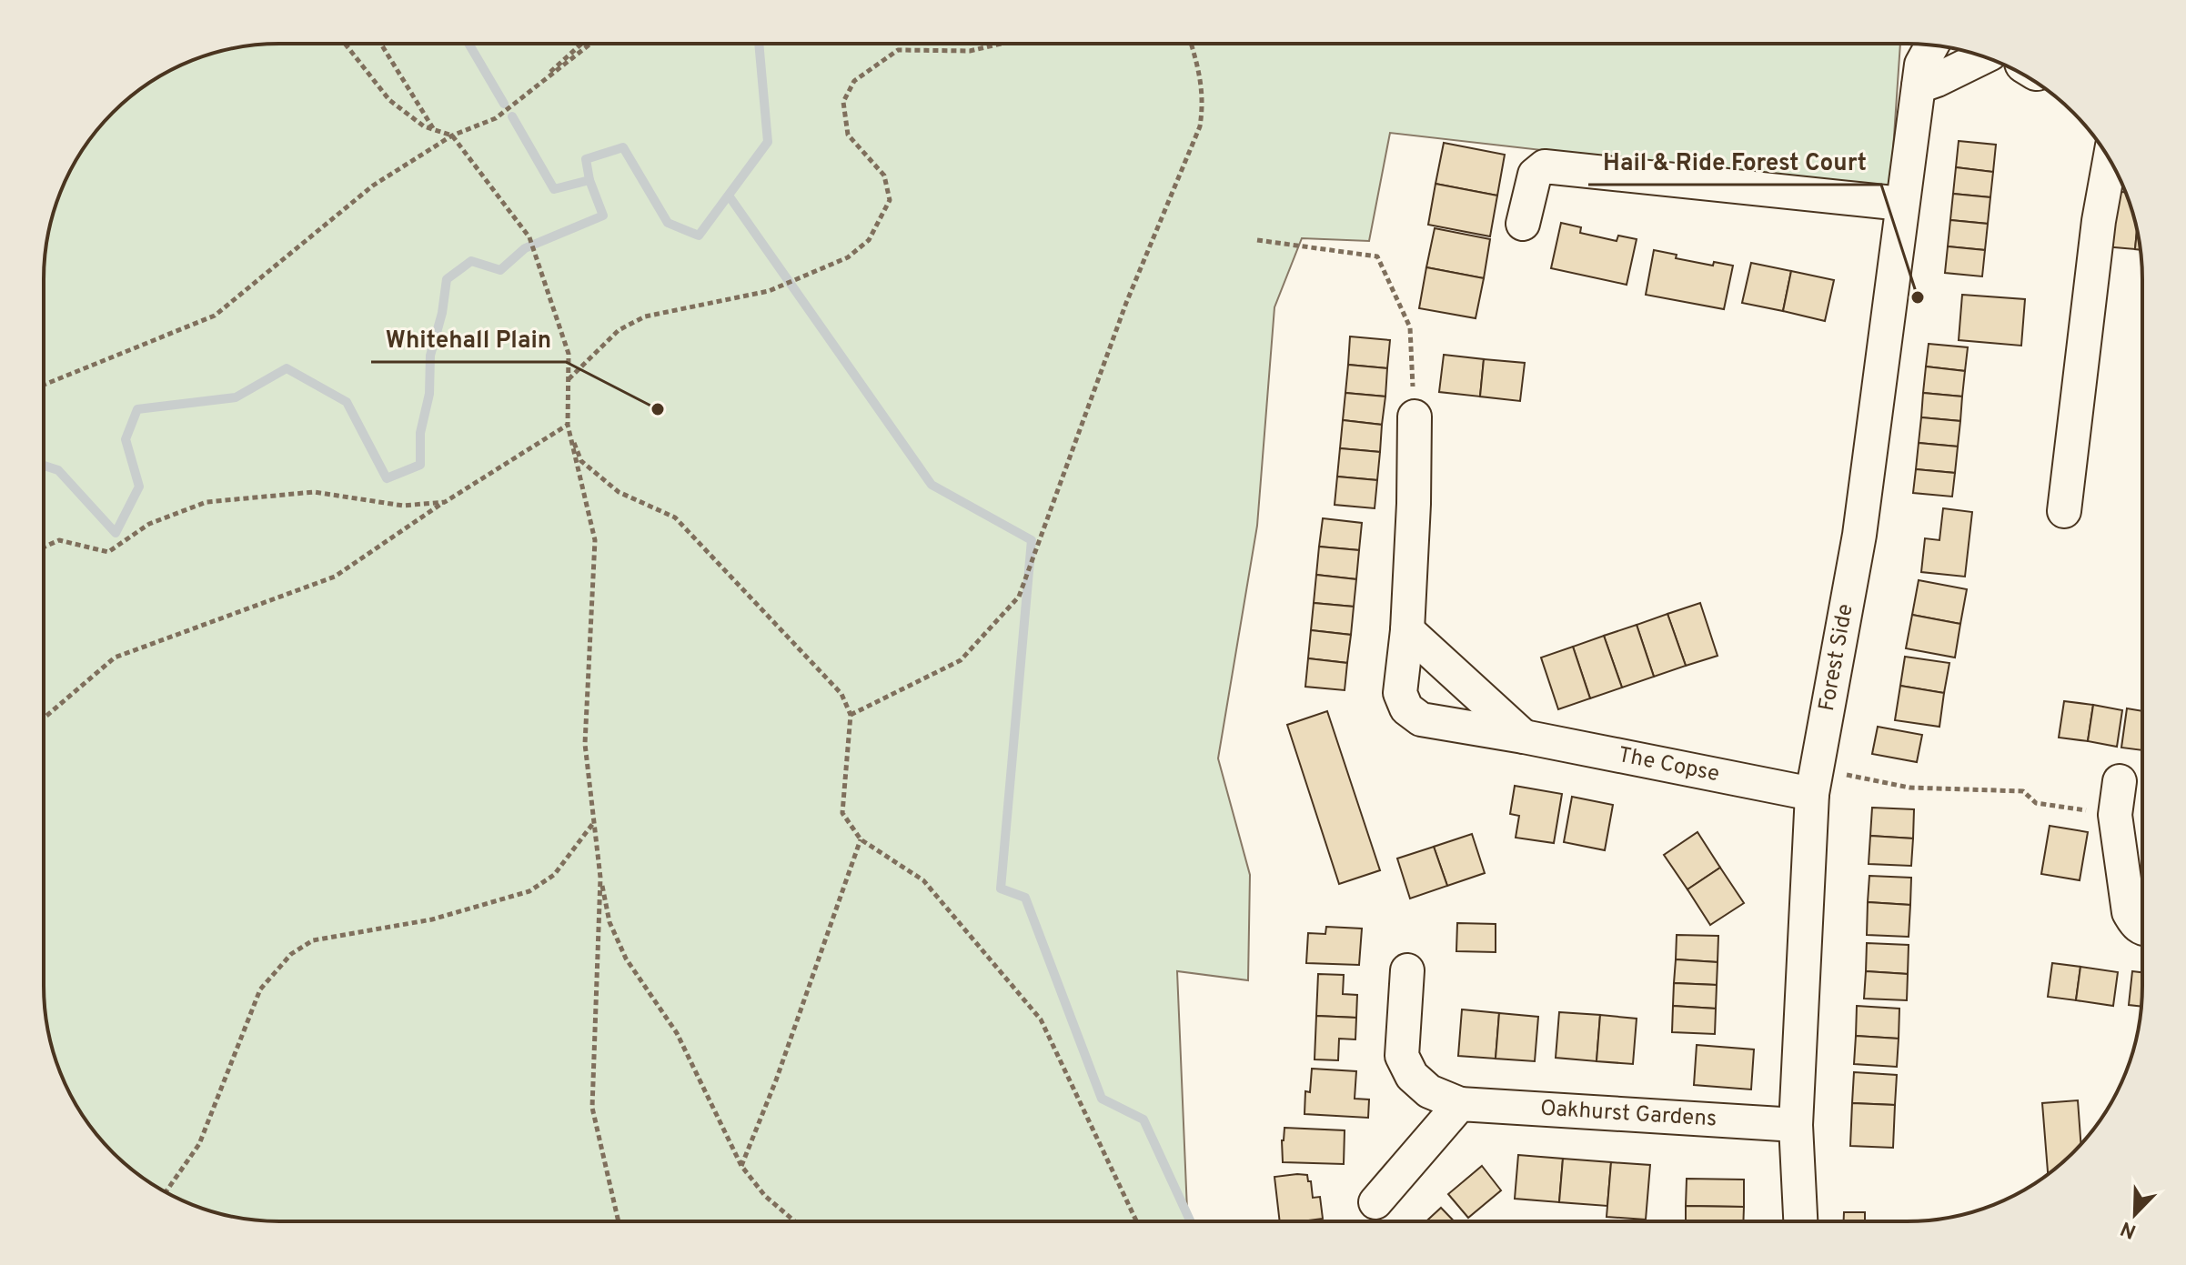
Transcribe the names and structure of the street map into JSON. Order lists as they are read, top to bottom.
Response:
{
  "streets": {
    "street": ["Forest Side", "The Copse", "Oakhurst Gardens"]
  },
  "crossings": [
    ["Forest Side", "The Copse"],
    ["Forest Side", "Oakhurst Gardens"]
  ],
  "places": ["Hail & Ride Forest Court", "Whitehall Plain"],
  "north": "bottom left"
}
